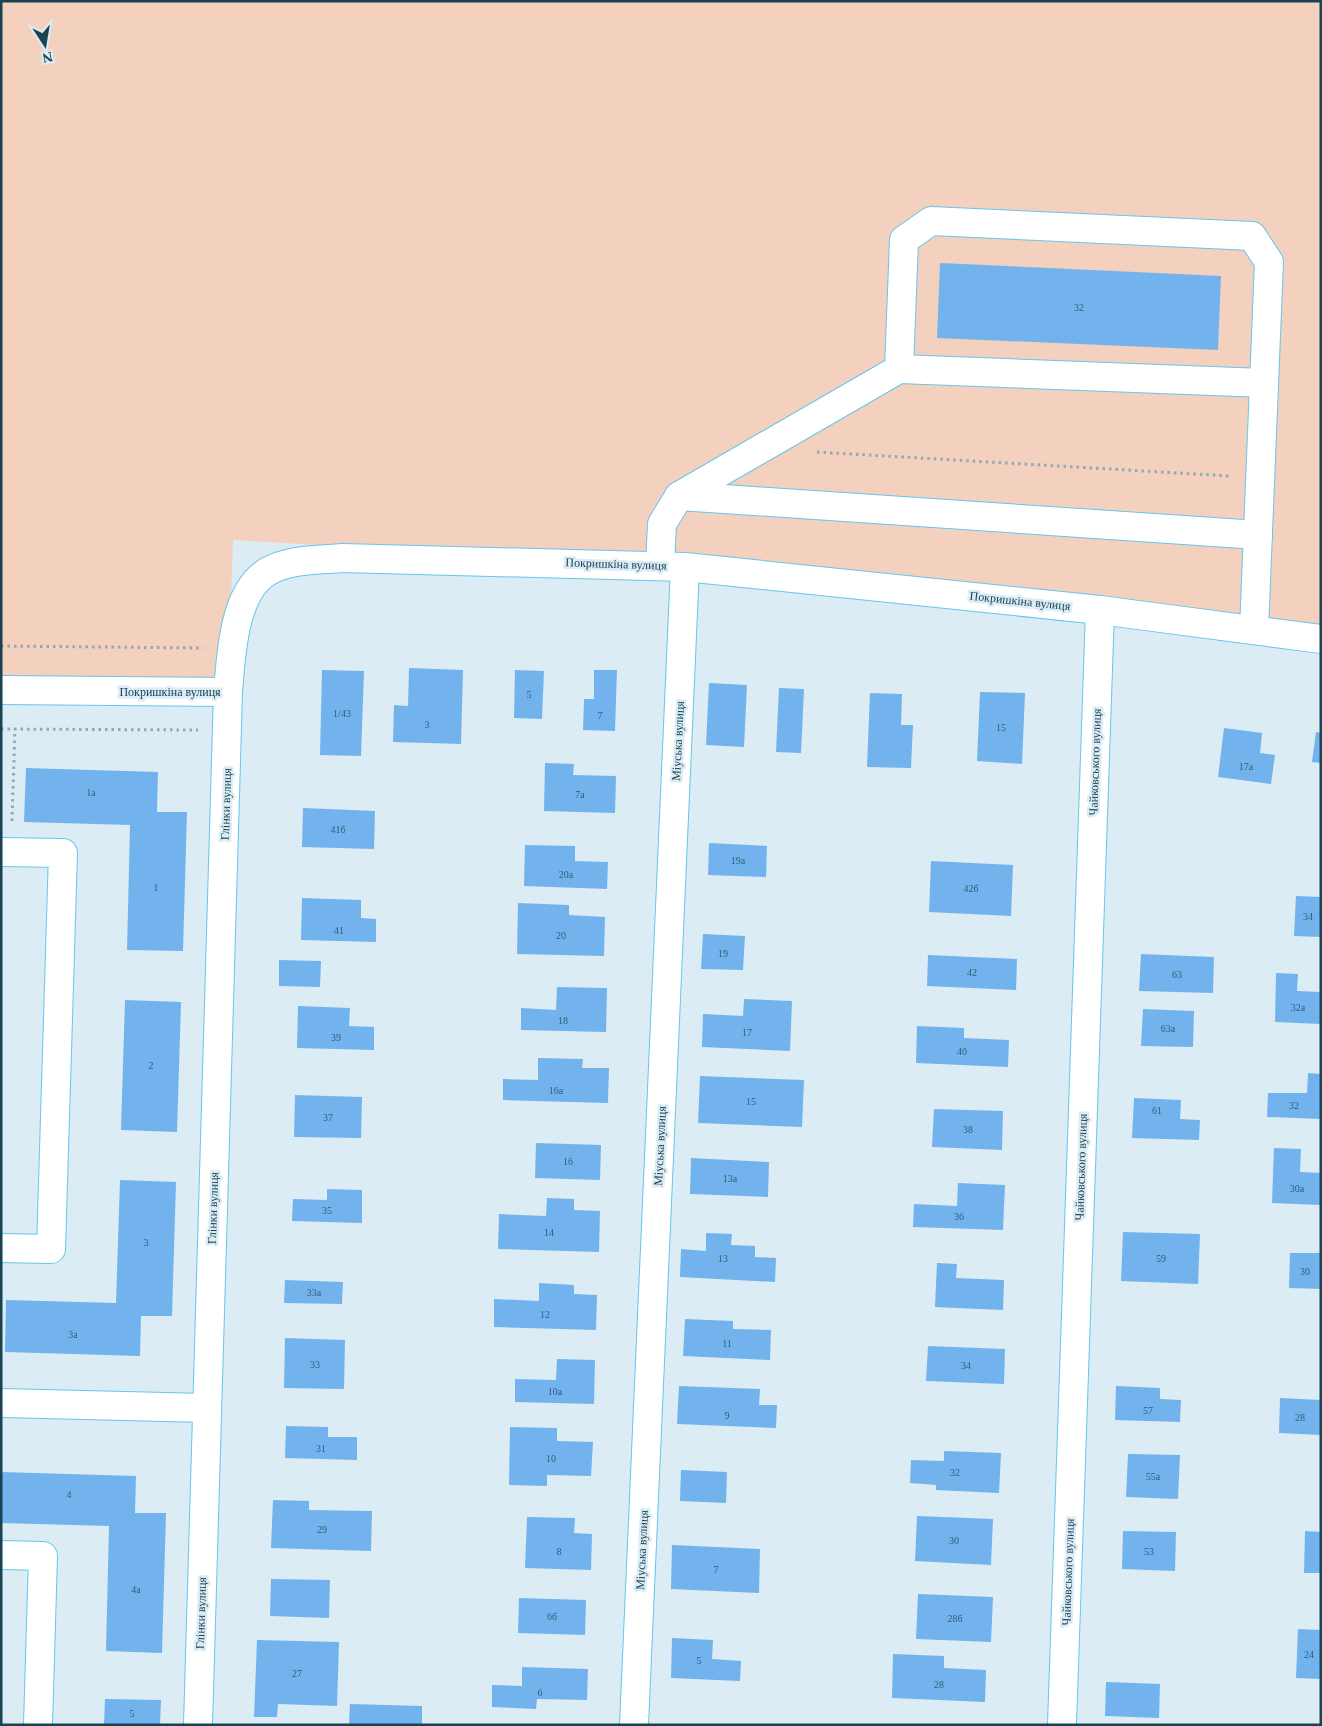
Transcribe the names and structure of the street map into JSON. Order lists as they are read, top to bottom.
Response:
{
  "streets": {
    "street": [
      "Покришкіна вулиця",
      "Міуська вулиця",
      "Чайковського вулиця",
      "Глінки вулиця"
    ]
  },
  "crossings": [
    ["Покришкіна вулиця", "Міуська вулиця"],
    ["Покришкіна вулиця", "Чайковського вулиця"],
    ["Покришкіна вулиця", "Глінки вулиця"]
  ],
  "house_numbers": [
    "32",
    "5",
    "1/43",
    "7",
    "3",
    "15",
    "17а",
    "1а",
    "7а",
    "41б",
    "19а",
    "20а",
    "1",
    "42б",
    "34",
    "41",
    "20",
    "19",
    "42",
    "63",
    "32а",
    "18",
    "63а",
    "17",
    "39",
    "40",
    "2",
    "16а",
    "15",
    "32",
    "61",
    "37",
    "38",
    "16",
    "13а",
    "30а",
    "35",
    "36",
    "14",
    "3",
    "13",
    "59",
    "30",
    "33а",
    "12",
    "3а",
    "11",
    "33",
    "34",
    "10а",
    "57",
    "9",
    "28",
    "31",
    "10",
    "32",
    "55а",
    "4",
    "29",
    "30",
    "8",
    "53",
    "7",
    "4а",
    "6б",
    "28б",
    "24",
    "5",
    "27",
    "28",
    "6",
    "5"
  ],
  "north": "bottom"
}
